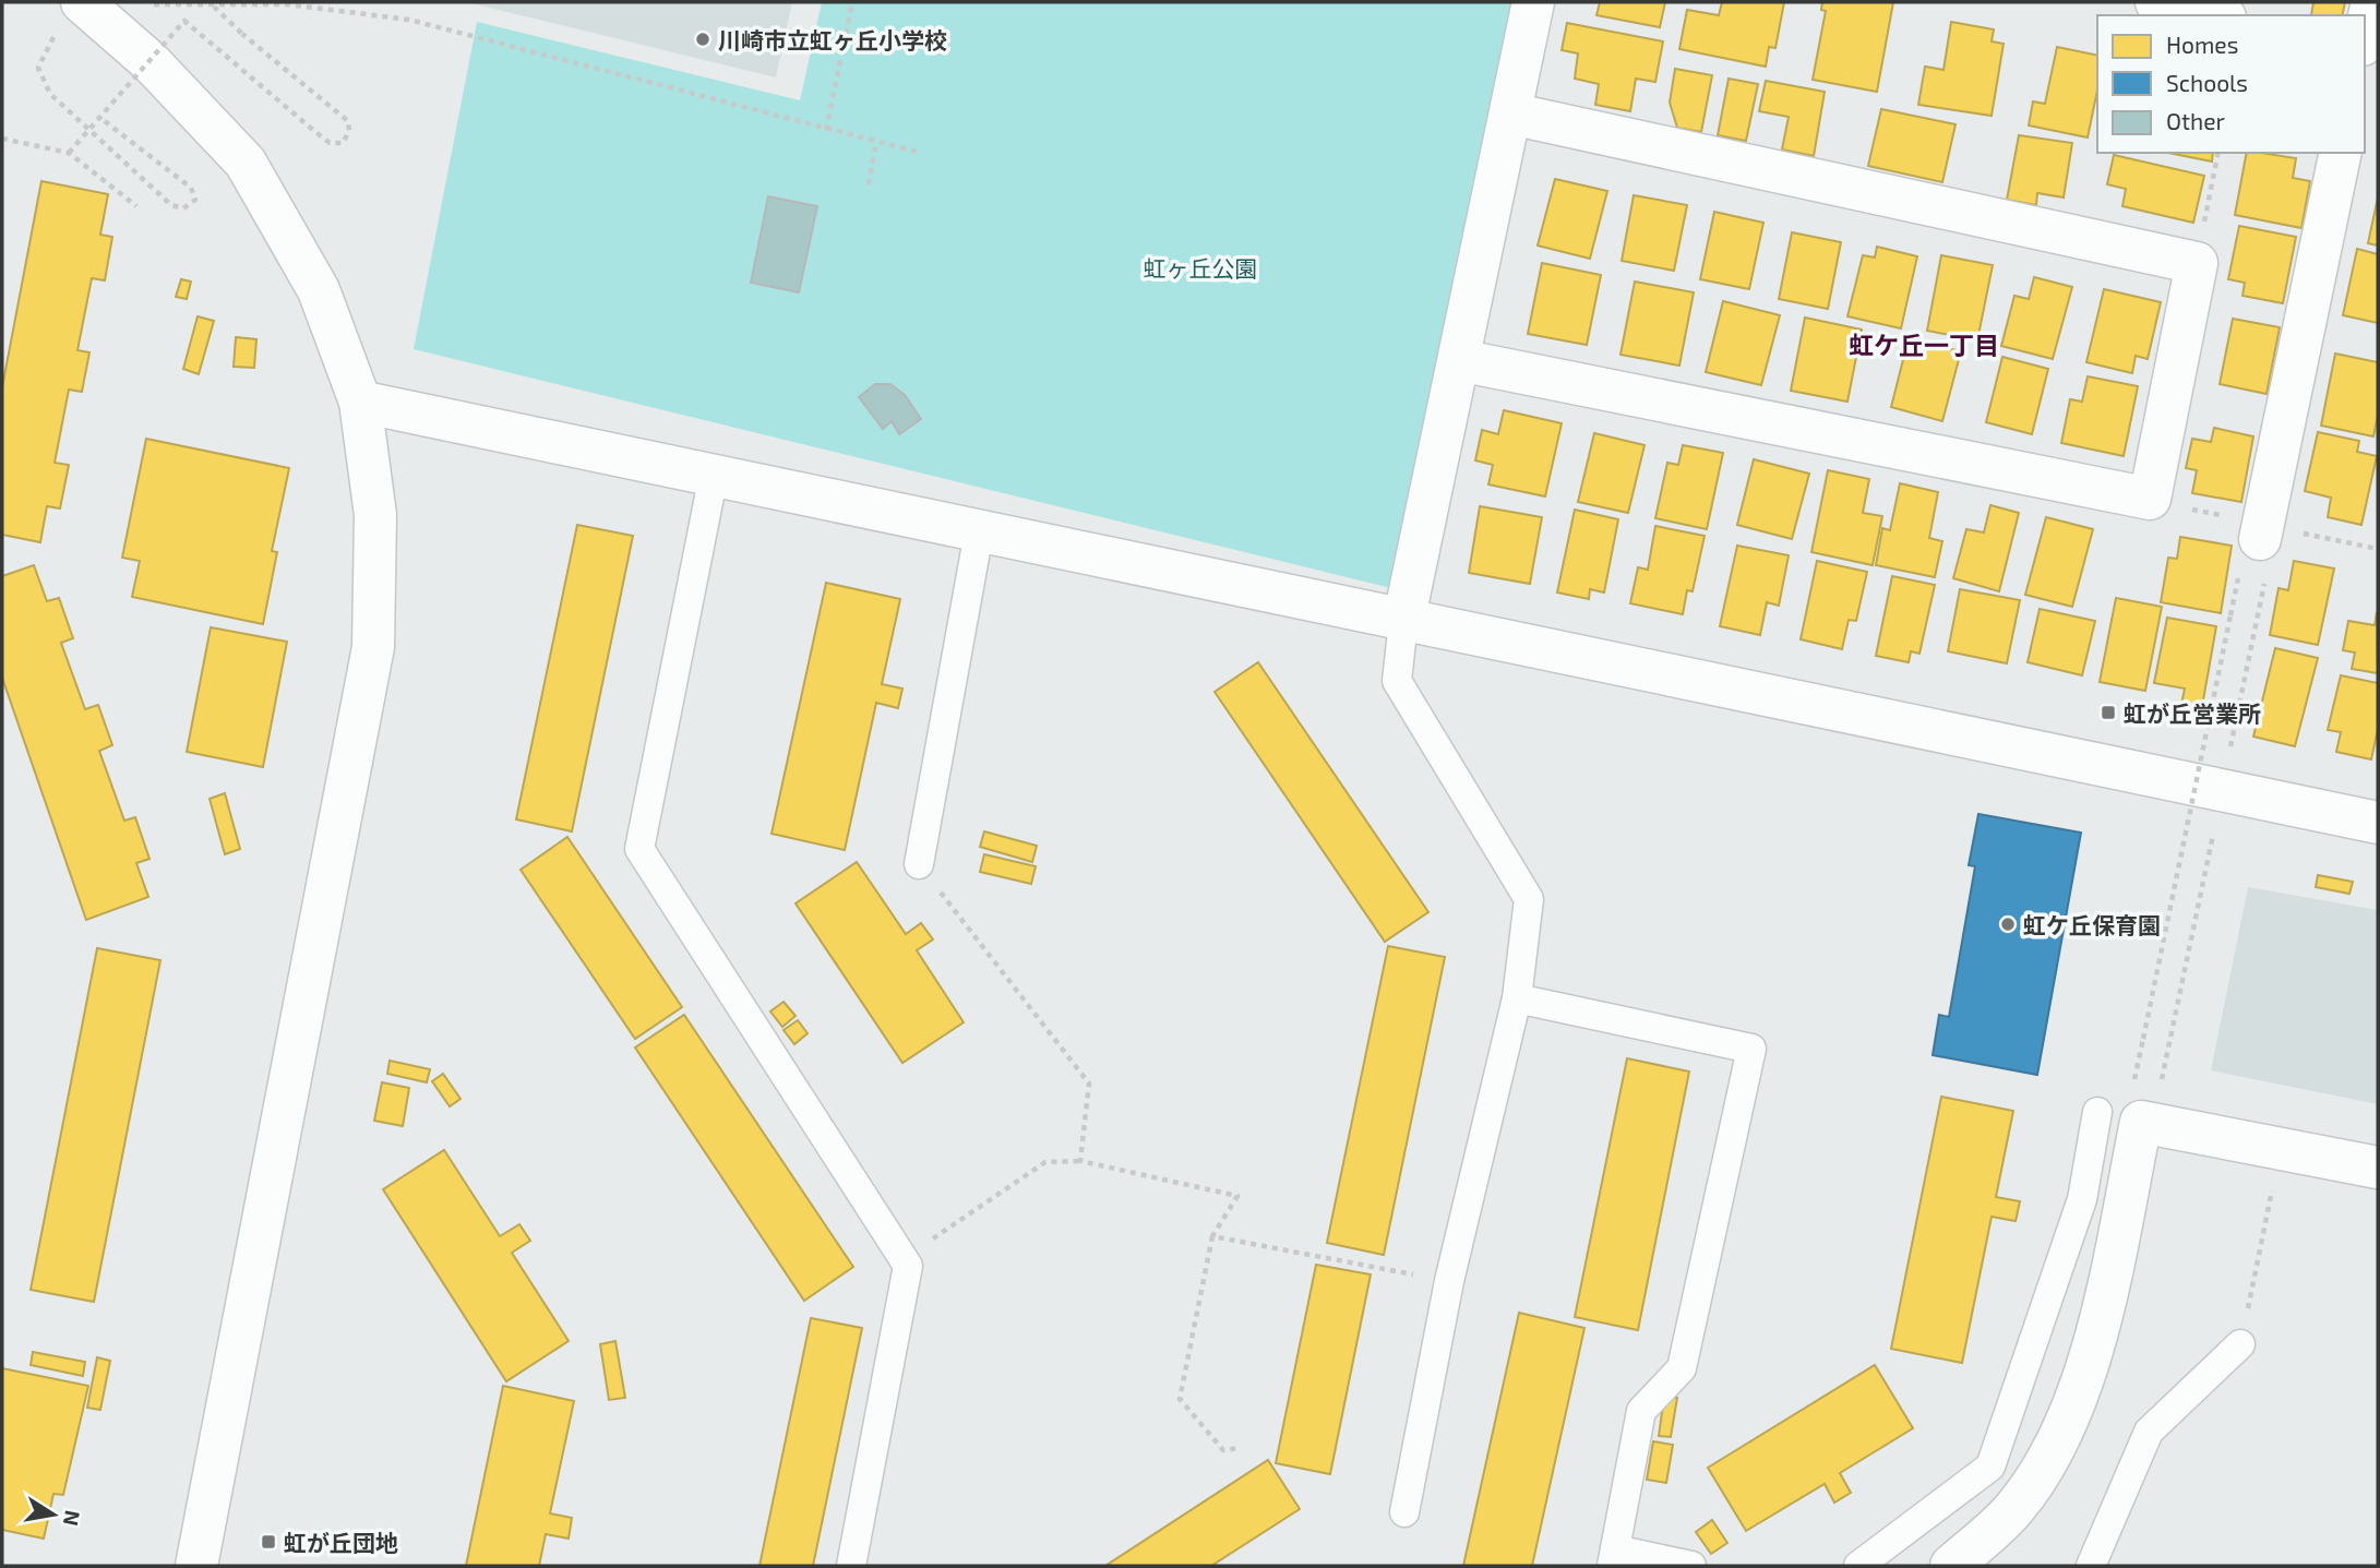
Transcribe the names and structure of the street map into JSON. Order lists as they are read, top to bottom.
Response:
{
  "districts": ["虹ケ丘一丁目"],
  "parks": ["虹ヶ丘公園"],
  "places": {
    "other": ["川崎市立虹ヶ丘小学校", "虹ケ丘保育園"],
    "transit": ["虹が丘営業所", "虹が丘団地"]
  },
  "legend": ["Homes", "Schools", "Other"],
  "north": "right"
}
